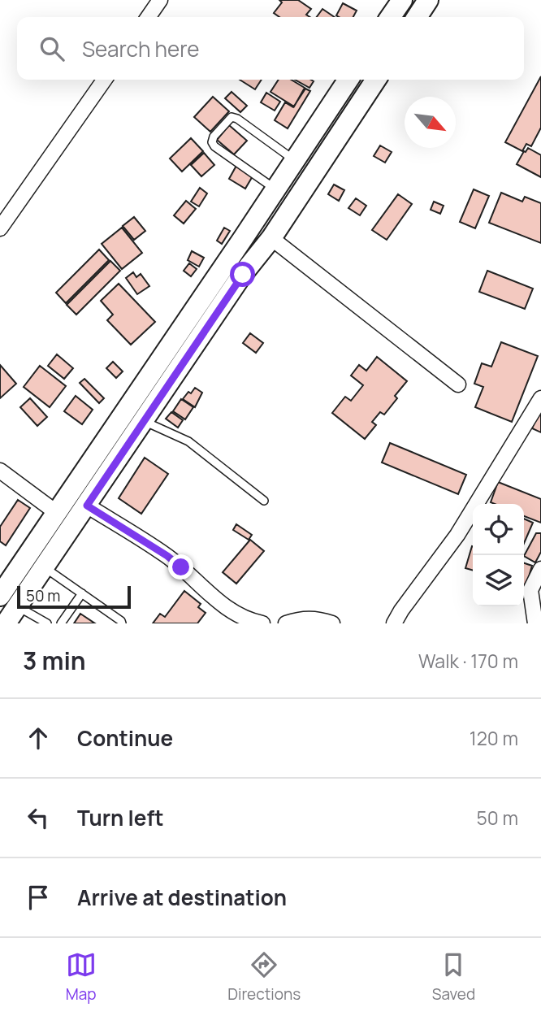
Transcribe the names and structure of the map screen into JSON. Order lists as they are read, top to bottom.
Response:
{
  "scale_bar": "50 m",
  "north": "bottom right",
  "page": {
    "search": "Search here",
    "scale": "50 m",
    "heading": ["3 min", "Walk · 170 m"],
    "list": [
      ["Continue", "120 m"],
      ["Turn left", "50 m"],
      "Arrive at destination"
    ],
    "nav": ["Map", "Directions", "Saved"]
  }
}
